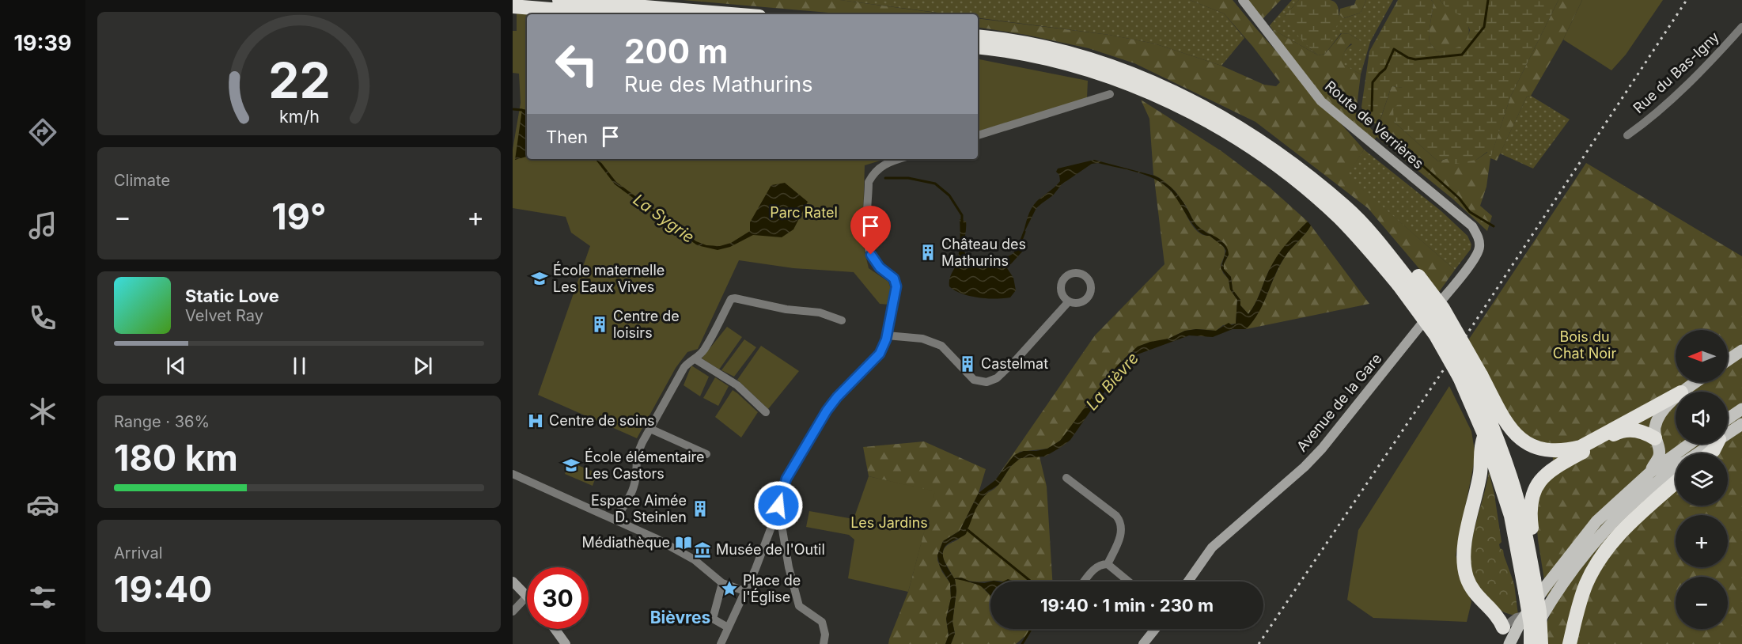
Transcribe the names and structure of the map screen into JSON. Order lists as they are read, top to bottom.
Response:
{
  "streets": {
    "street": ["Rue du Bas-Igny", "Route de Verrières", "Avenue de la Gare"]
  },
  "crossings": [
    ["Route de Verrières", "Avenue de la Gare"]
  ],
  "districts": ["Bièvres"],
  "water": ["La Sygrie", "La Bièvre"],
  "parks": ["Parc Ratel", "Bois du Chat Noir", "Les Jardins"],
  "places": {
    "building": [
      "Château des Mathurins",
      "Centre de loisirs",
      "Castelmat",
      "Espace Aimée D. Steinlen"
    ],
    "school or university": ["École maternelle Les Eaux Vives", "École élémentaire Les Castors"],
    "hospital": ["Centre de soins"],
    "library": ["Médiathèque"],
    "museum": ["Musée de l'Outil"],
    "place": ["Place de l'Église"]
  },
  "north": "left",
  "page": {
    "tabs": "19:39",
    "turn": ["200 m", "Rue des Mathurins"],
    "then": "Then",
    "tile": [
      "Climate",
      ["Range · 36%", "180 km"],
      ["Arrival", "19:40"]
    ],
    "heat": ["−", "19°", "+"],
    "song": ["Static Love", "Velvet Ray"],
    "map_buttons": ["+", "−"],
    "limit": "30",
    "trip": "19:40 · 1 min · 230 m",
    "gauge": ["22", "km/h"]
  }
}
